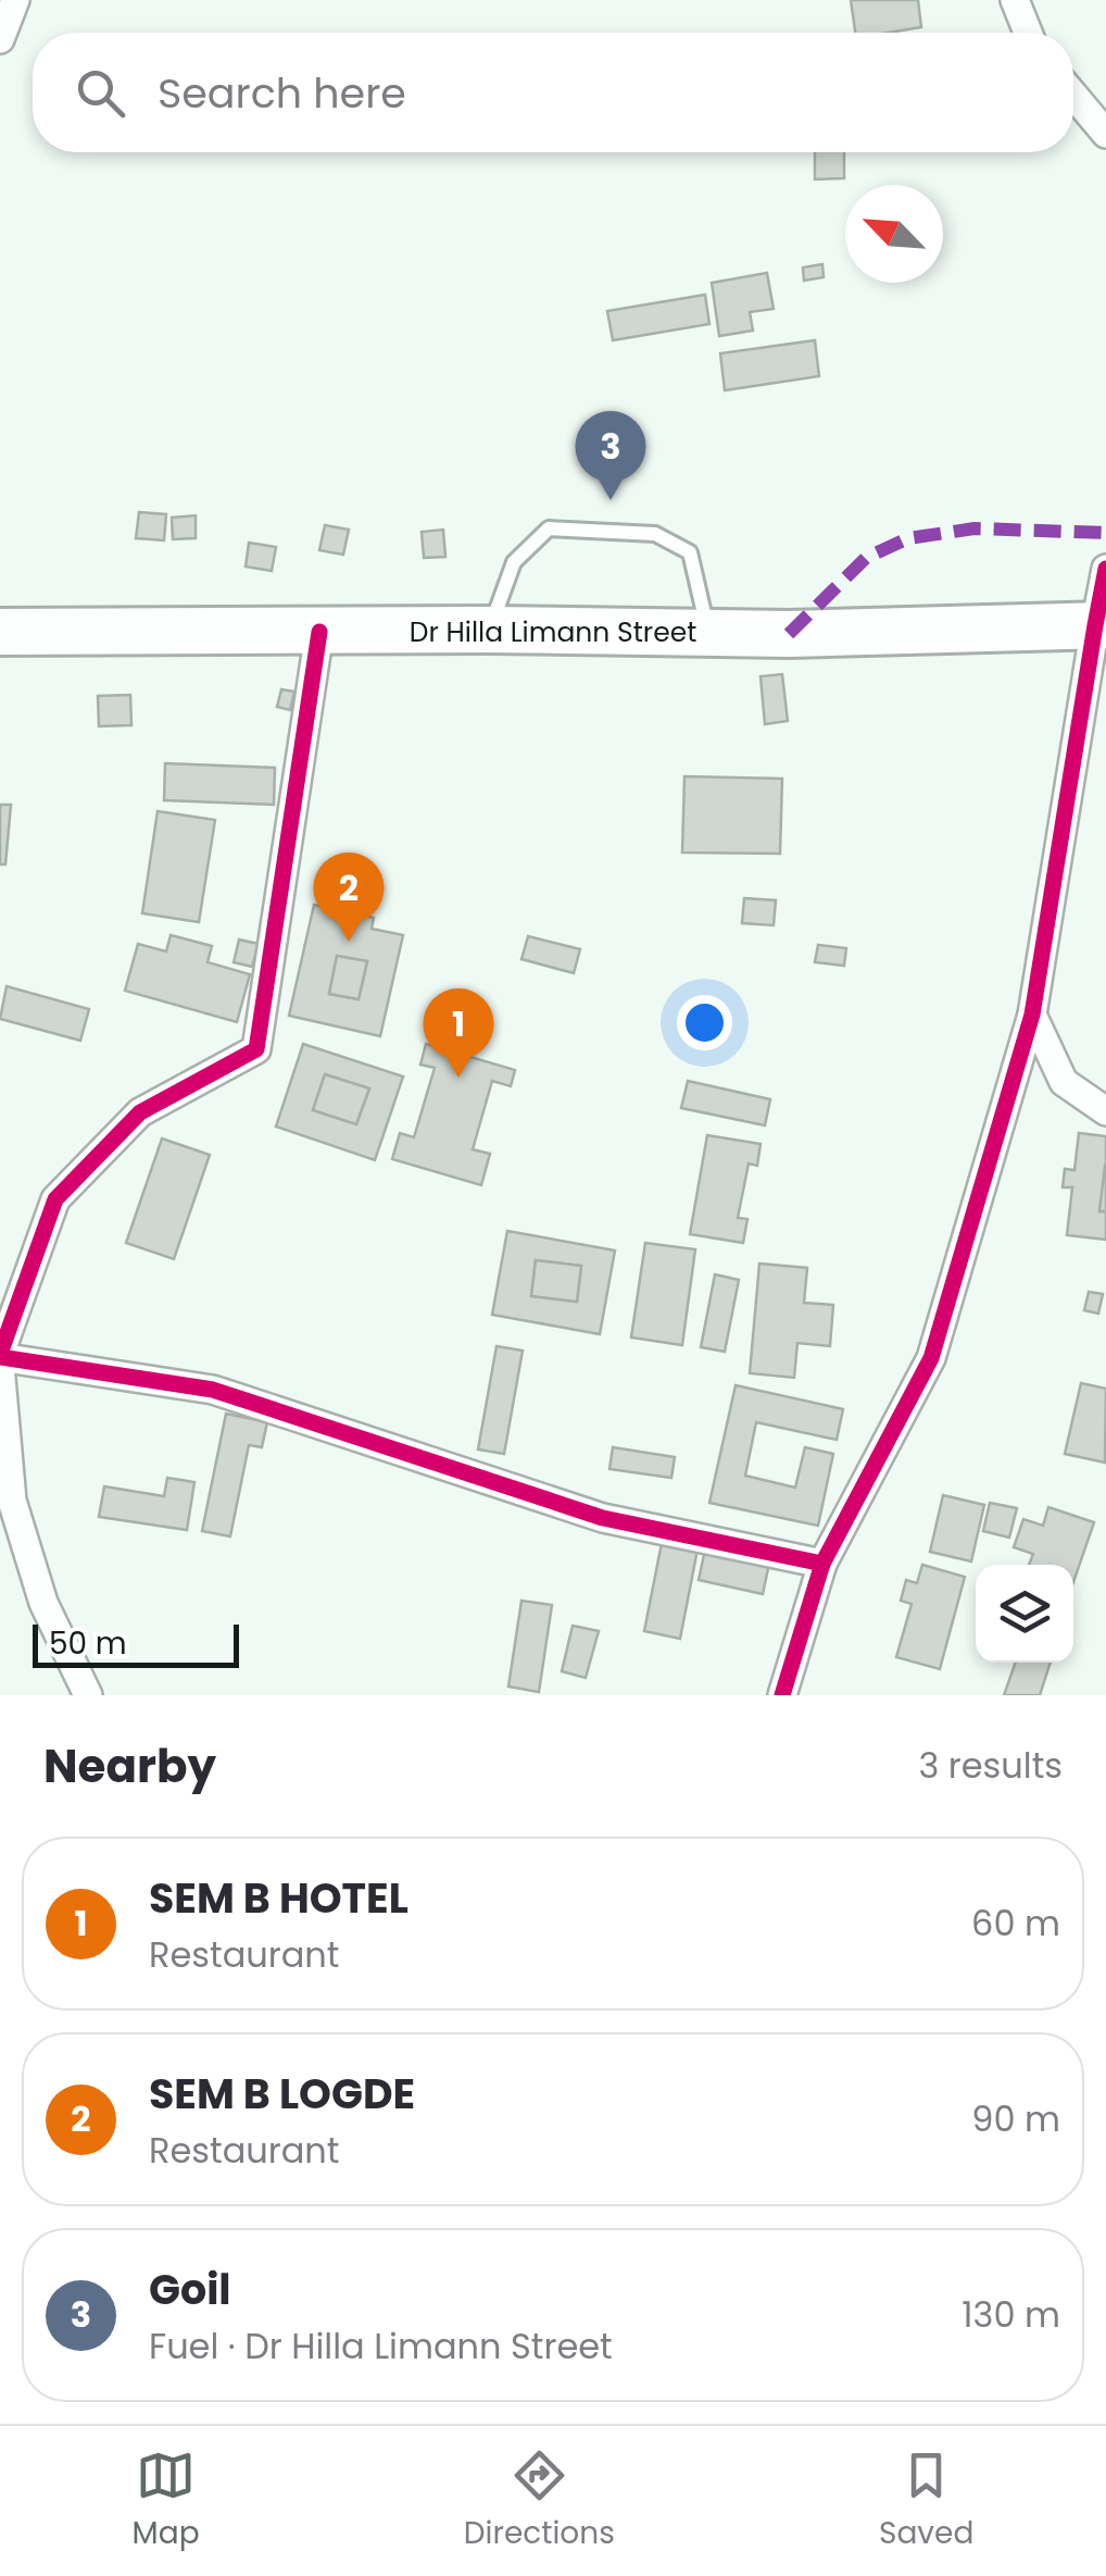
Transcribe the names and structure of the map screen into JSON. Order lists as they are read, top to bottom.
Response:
{
  "streets": {
    "highway": ["Dr Hilla Limann Street"]
  },
  "scale_bar": "50 m",
  "north": "top left",
  "page": {
    "search": "Search here",
    "pins": ["3", "2", "1"],
    "scale": "50 m",
    "heading": ["Nearby", "3 results"],
    "list": [
      {
        "mark": "1",
        "name": "SEM B HOTEL",
        "note": "Restaurant",
        "value": "60 m"
      },
      {
        "mark": "2",
        "name": "SEM B LOGDE",
        "note": "Restaurant",
        "value": "90 m"
      },
      {
        "mark": "3",
        "name": "Goil",
        "note": "Fuel · Dr Hilla Limann Street",
        "value": "130 m"
      }
    ],
    "nav": ["Map", "Directions", "Saved"]
  }
}
